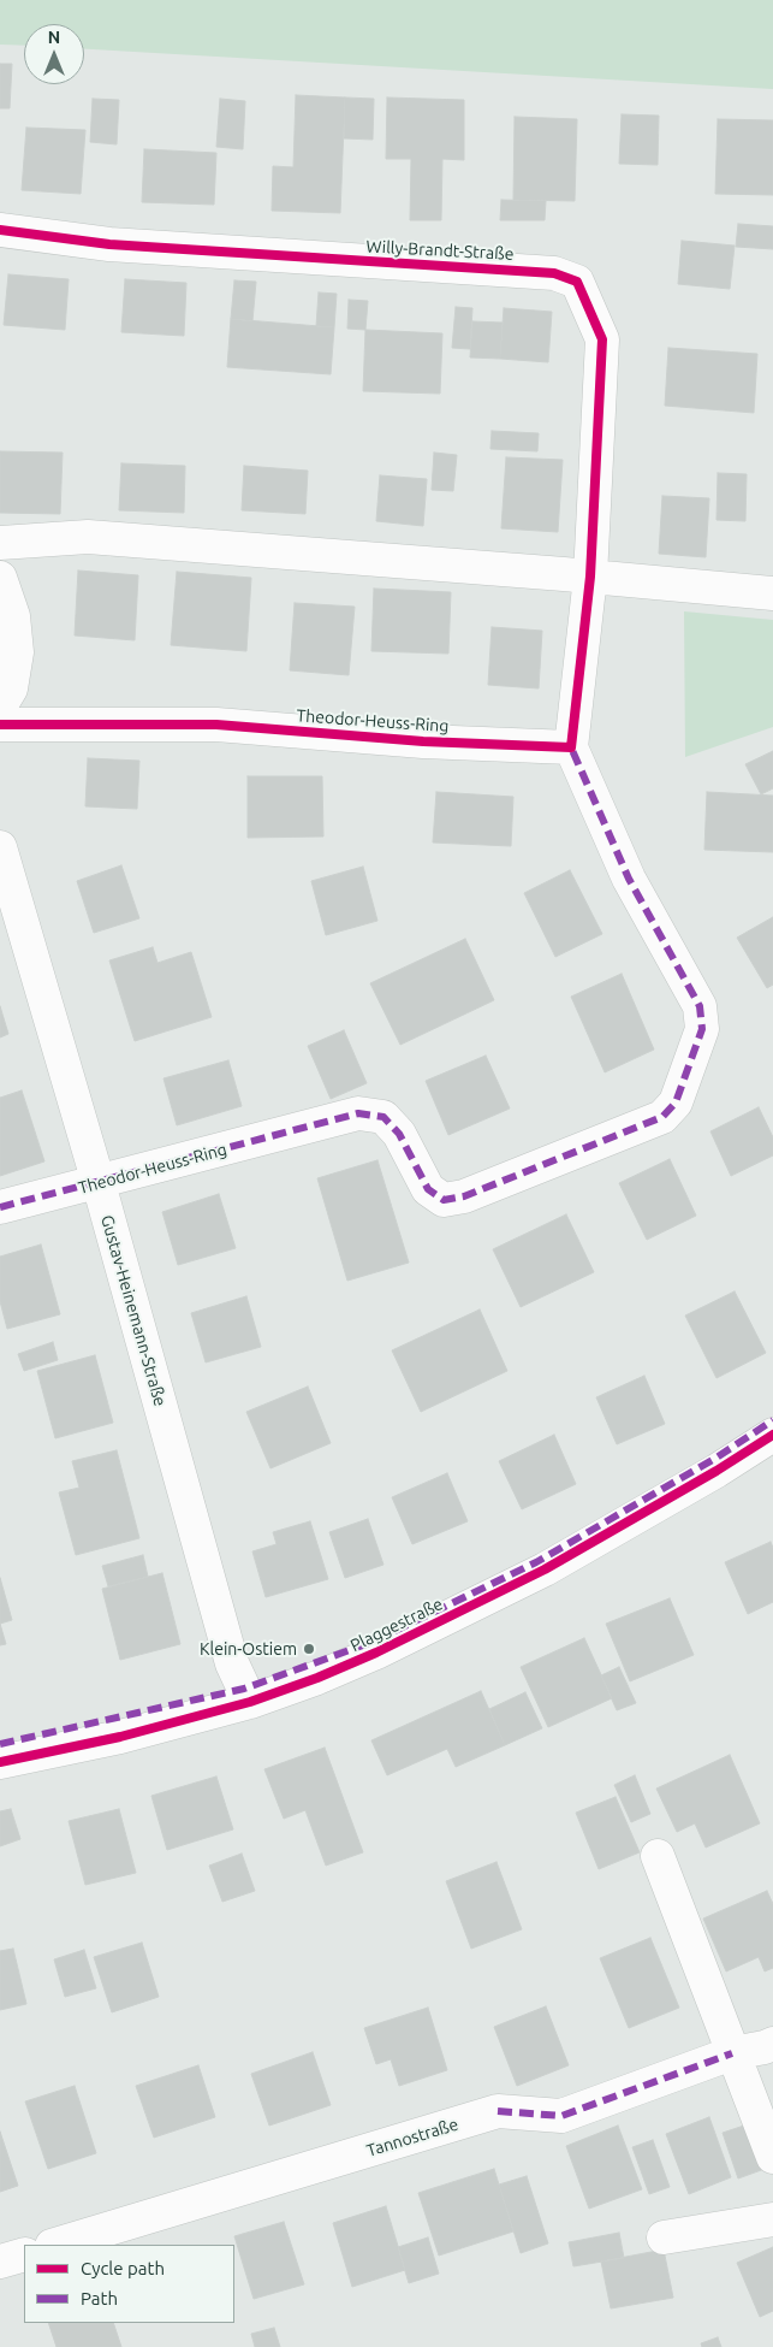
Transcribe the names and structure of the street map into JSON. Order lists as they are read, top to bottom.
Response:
{
  "streets": {
    "street": [
      "Willy-Brandt-Straße",
      "Theodor-Heuss-Ring",
      "Gustav-Heinemann-Straße",
      "Plaggestraße",
      "Tannostraße"
    ]
  },
  "crossings": [
    ["Willy-Brandt-Straße", "Theodor-Heuss-Ring"],
    ["Theodor-Heuss-Ring", "Gustav-Heinemann-Straße"],
    ["Gustav-Heinemann-Straße", "Plaggestraße"]
  ],
  "places": ["Klein-Ostiem"],
  "legend": ["Cycle path", "Path"],
  "north": "top"
}
